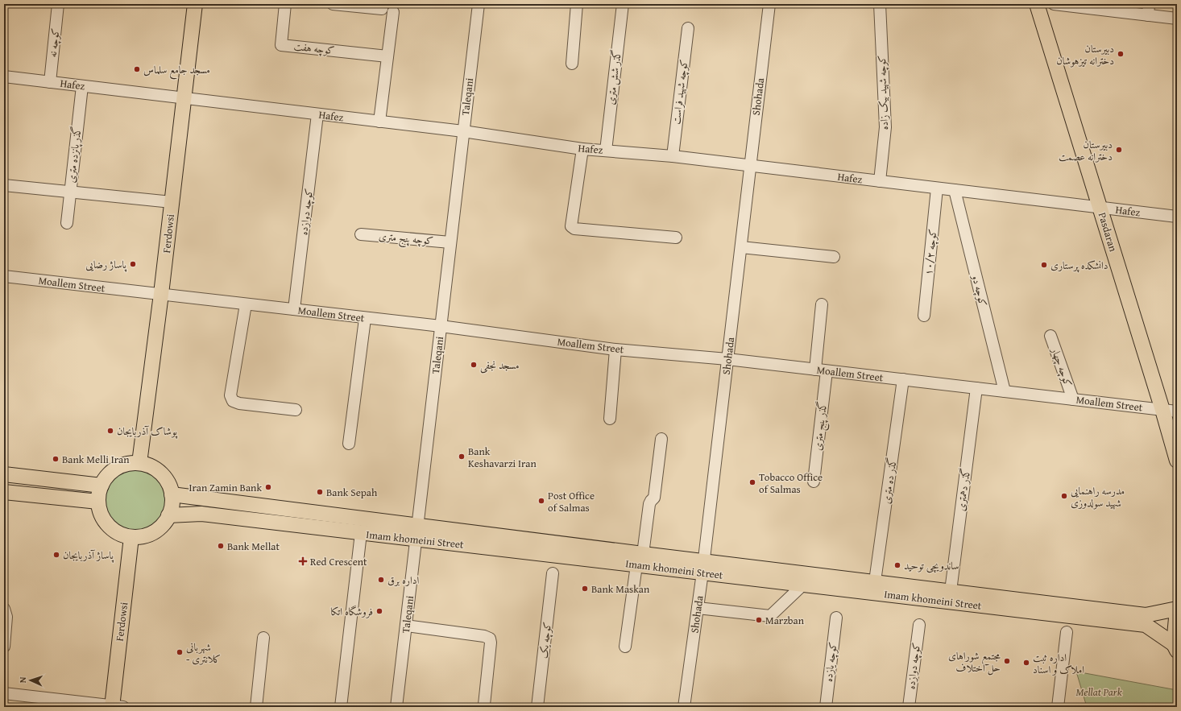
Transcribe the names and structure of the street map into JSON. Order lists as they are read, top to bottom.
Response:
{
  "streets": {
    "main road": ["Pasdaran", "Ferdowsi", "Imam khomeini Street"],
    "street": [
      "کوچه نه",
      "کوچه هفت",
      "گذر شش متری",
      "Hafez",
      "کوچه شهید فراست",
      "کوچه شهید بیک زاده",
      "Taleqani",
      "Shohada",
      "گذر پانزده متری",
      "کوچه دوازده",
      "کوچه پنج متری",
      "کوچه ۱۰/۲",
      "Moallem Street",
      "کوچه دو",
      "کوچه چهار",
      "گذر پنج متری",
      "گذر ده متری",
      "گذر دهمتری",
      "کوچه یک",
      "کوچه یازده"
    ]
  },
  "crossings": [
    ["کوچه نه", "Hafez"],
    ["گذر شش متری", "Hafez"],
    ["Hafez", "کوچه شهید فراست"],
    ["Hafez", "کوچه شهید بیک زاده"],
    ["Hafez", "Taleqani"],
    ["Hafez", "Shohada"],
    ["Hafez", "گذر پانزده متری"],
    ["Hafez", "کوچه دوازده"],
    ["Hafez", "Pasdaran"],
    ["Hafez", "Ferdowsi"],
    ["Hafez", "کوچه ۱۰/۲"],
    ["Hafez", "کوچه دو"],
    ["Taleqani", "کوچه پنج متری"],
    ["Taleqani", "Moallem Street"],
    ["Taleqani", "Imam khomeini Street"],
    ["Shohada", "Moallem Street"],
    ["Shohada", "Imam khomeini Street"],
    ["کوچه دوازده", "Moallem Street"],
    ["Pasdaran", "Moallem Street"],
    ["Ferdowsi", "Moallem Street"],
    ["Ferdowsi", "Imam khomeini Street"],
    ["Moallem Street", "کوچه دو"],
    ["Moallem Street", "کوچه چهار"],
    ["Moallem Street", "گذر پنج متری"],
    ["Moallem Street", "گذر ده متری"],
    ["Moallem Street", "گذر دهمتری"],
    ["گذر ده متری", "Imam khomeini Street"],
    ["گذر دهمتری", "Imam khomeini Street"]
  ],
  "parks": ["Mellat Park"],
  "places": {
    "other": [
      "دبیرستان دخترانه تیزهوشان",
      "مسجد جامع سلماس",
      "دبیرستان دخترانه عصمت",
      "پاساژ رضایی",
      "دانشکده پرستاری",
      "مسجد نجفی",
      "پوشاک آذربایجان",
      "Bank Keshavarzi Iran",
      "Bank Melli Iran",
      "Tobacco Office of Salmas",
      "Iran Zamin Bank",
      "Bank Sepah",
      "مدرسه راهنمایی شهید سولدوزی",
      "Post Office of Salmas",
      "Bank Mellat",
      "پاساژ آذربایجان",
      "ساندویچی توحید",
      "اداره برق",
      "Bank Maskan",
      "فروشگاه اتکا",
      "Marzban",
      "شهربانی - کلانتری",
      "مجتمع شوراهای حل اختلاف",
      "اداره ثبت املاک و اسناد"
    ],
    "health": ["Red Crescent"]
  },
  "north": "left"
}
